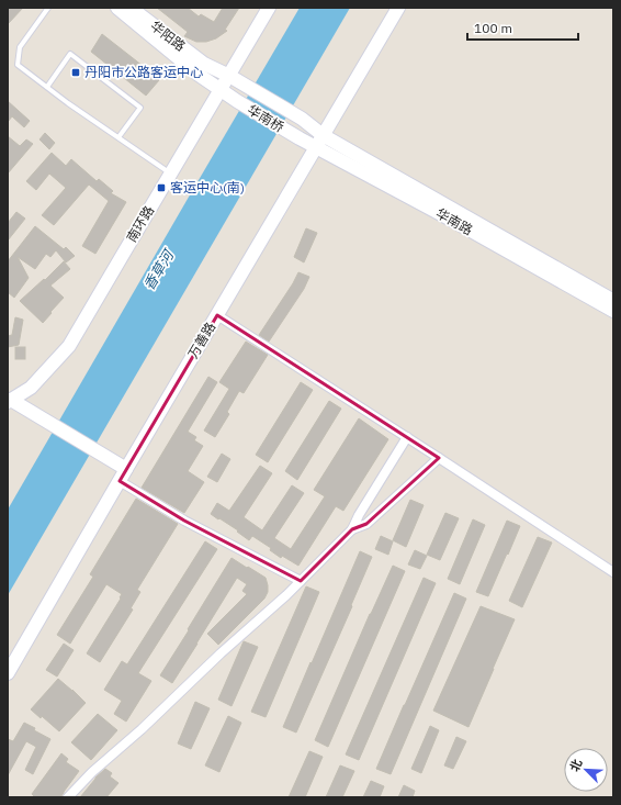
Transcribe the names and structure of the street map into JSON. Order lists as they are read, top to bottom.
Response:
{
  "streets": {
    "main road": [
      "华阳路",
      "华南桥",
      "华南路",
      "南环路",
      "万善路"
    ]
  },
  "crossings": [
    ["华阳路", "华南桥"],
    ["华阳路", "南环路"],
    ["华南桥", "华南路"],
    ["华南桥", "南环路"],
    ["华南路", "万善路"]
  ],
  "water": ["香草河"],
  "places": {
    "transit": ["丹阳市公路客运中心", "客运中心(南)"]
  },
  "scale_bar": "100 m",
  "north": "top left"
}
